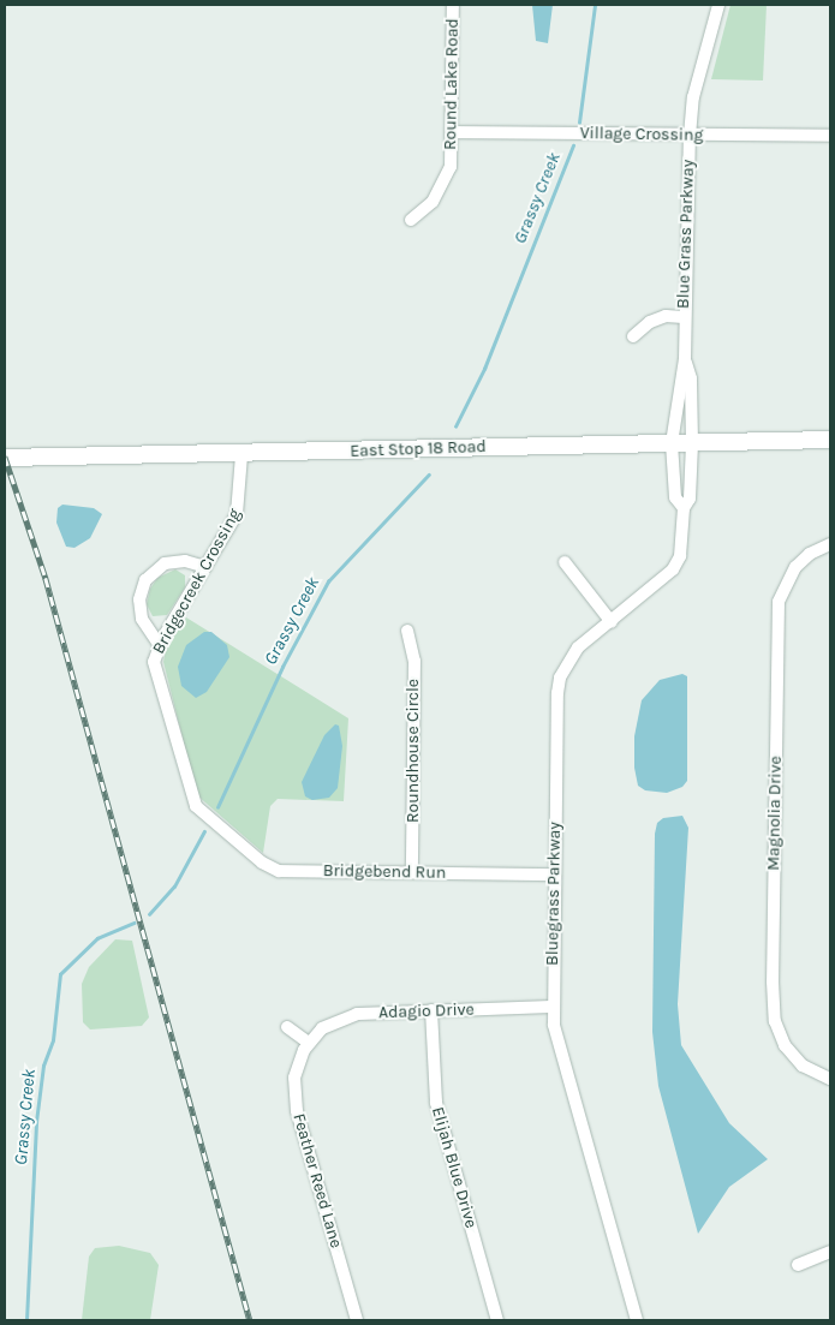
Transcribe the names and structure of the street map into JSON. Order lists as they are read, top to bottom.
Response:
{
  "streets": {
    "street": [
      "Round Lake Road",
      "Village Crossing",
      "Blue Grass Parkway",
      "East Stop 18 Road",
      "Bridgecreek Crossing",
      "Roundhouse Circle",
      "Magnolia Drive",
      "Bridgebend Run",
      "Bluegrass Parkway",
      "Adagio Drive",
      "Elijah Blue Drive",
      "Feather Reed Lane"
    ]
  },
  "crossings": [
    ["Round Lake Road", "Village Crossing"],
    ["Village Crossing", "Blue Grass Parkway"],
    ["Blue Grass Parkway", "East Stop 18 Road"],
    ["Blue Grass Parkway", "Bluegrass Parkway"],
    ["East Stop 18 Road", "Bridgecreek Crossing"],
    ["East Stop 18 Road", "Bluegrass Parkway"],
    ["Bridgecreek Crossing", "Bridgebend Run"],
    ["Roundhouse Circle", "Bridgebend Run"],
    ["Bridgebend Run", "Bluegrass Parkway"],
    ["Bluegrass Parkway", "Adagio Drive"],
    ["Adagio Drive", "Elijah Blue Drive"],
    ["Adagio Drive", "Feather Reed Lane"]
  ],
  "water": ["Grassy Creek"]
}
